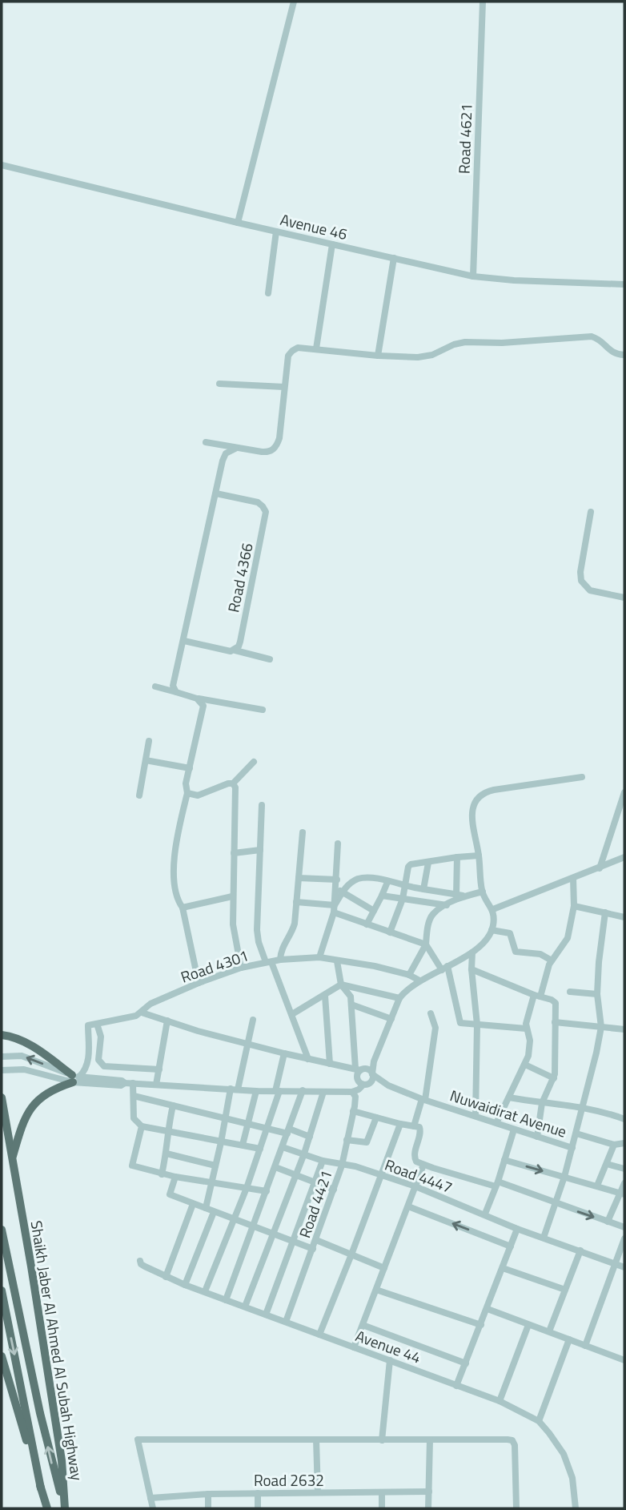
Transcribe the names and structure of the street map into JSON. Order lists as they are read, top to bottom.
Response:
{
  "streets": {
    "main road": ["Shaikh Jaber Al Ahmed Al Subah Highway"],
    "street": [
      "Road 4621",
      "Avenue 46",
      "Road 4366",
      "Road 4301",
      "Nuwaidirat Avenue",
      "Road 4447",
      "Road 4421",
      "Avenue 44",
      "Road 2632"
    ]
  },
  "crossings": [
    ["Road 4621", "Avenue 46"],
    ["Road 4447", "Road 4421"],
    ["Road 4421", "Avenue 44"]
  ]
}
